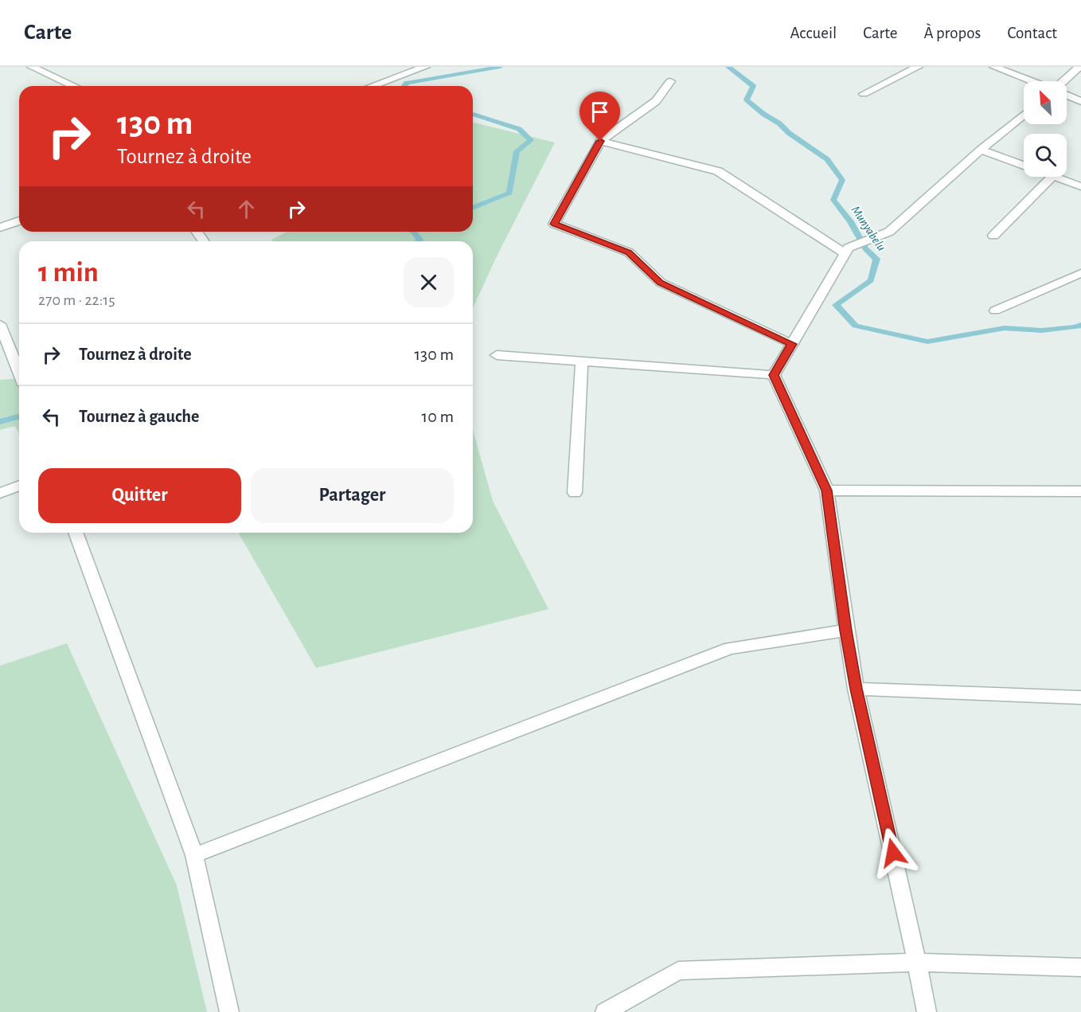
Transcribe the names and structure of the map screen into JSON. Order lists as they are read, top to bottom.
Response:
{
  "water": ["Munyabelu"],
  "north": "top left",
  "page": {
    "header": "Carte",
    "nav": [
      "Accueil",
      "Carte",
      "À propos",
      "Contact"
    ],
    "turn": ["130 m", "Tournez à droite"],
    "heading": ["1 min", "270 m · 22:15"],
    "list": [
      {
        "name": "Tournez à droite",
        "value": "130 m"
      },
      {
        "name": "Tournez à gauche",
        "value": "10 m"
      }
    ],
    "buttons": ["Quitter", "Partager"]
  }
}
